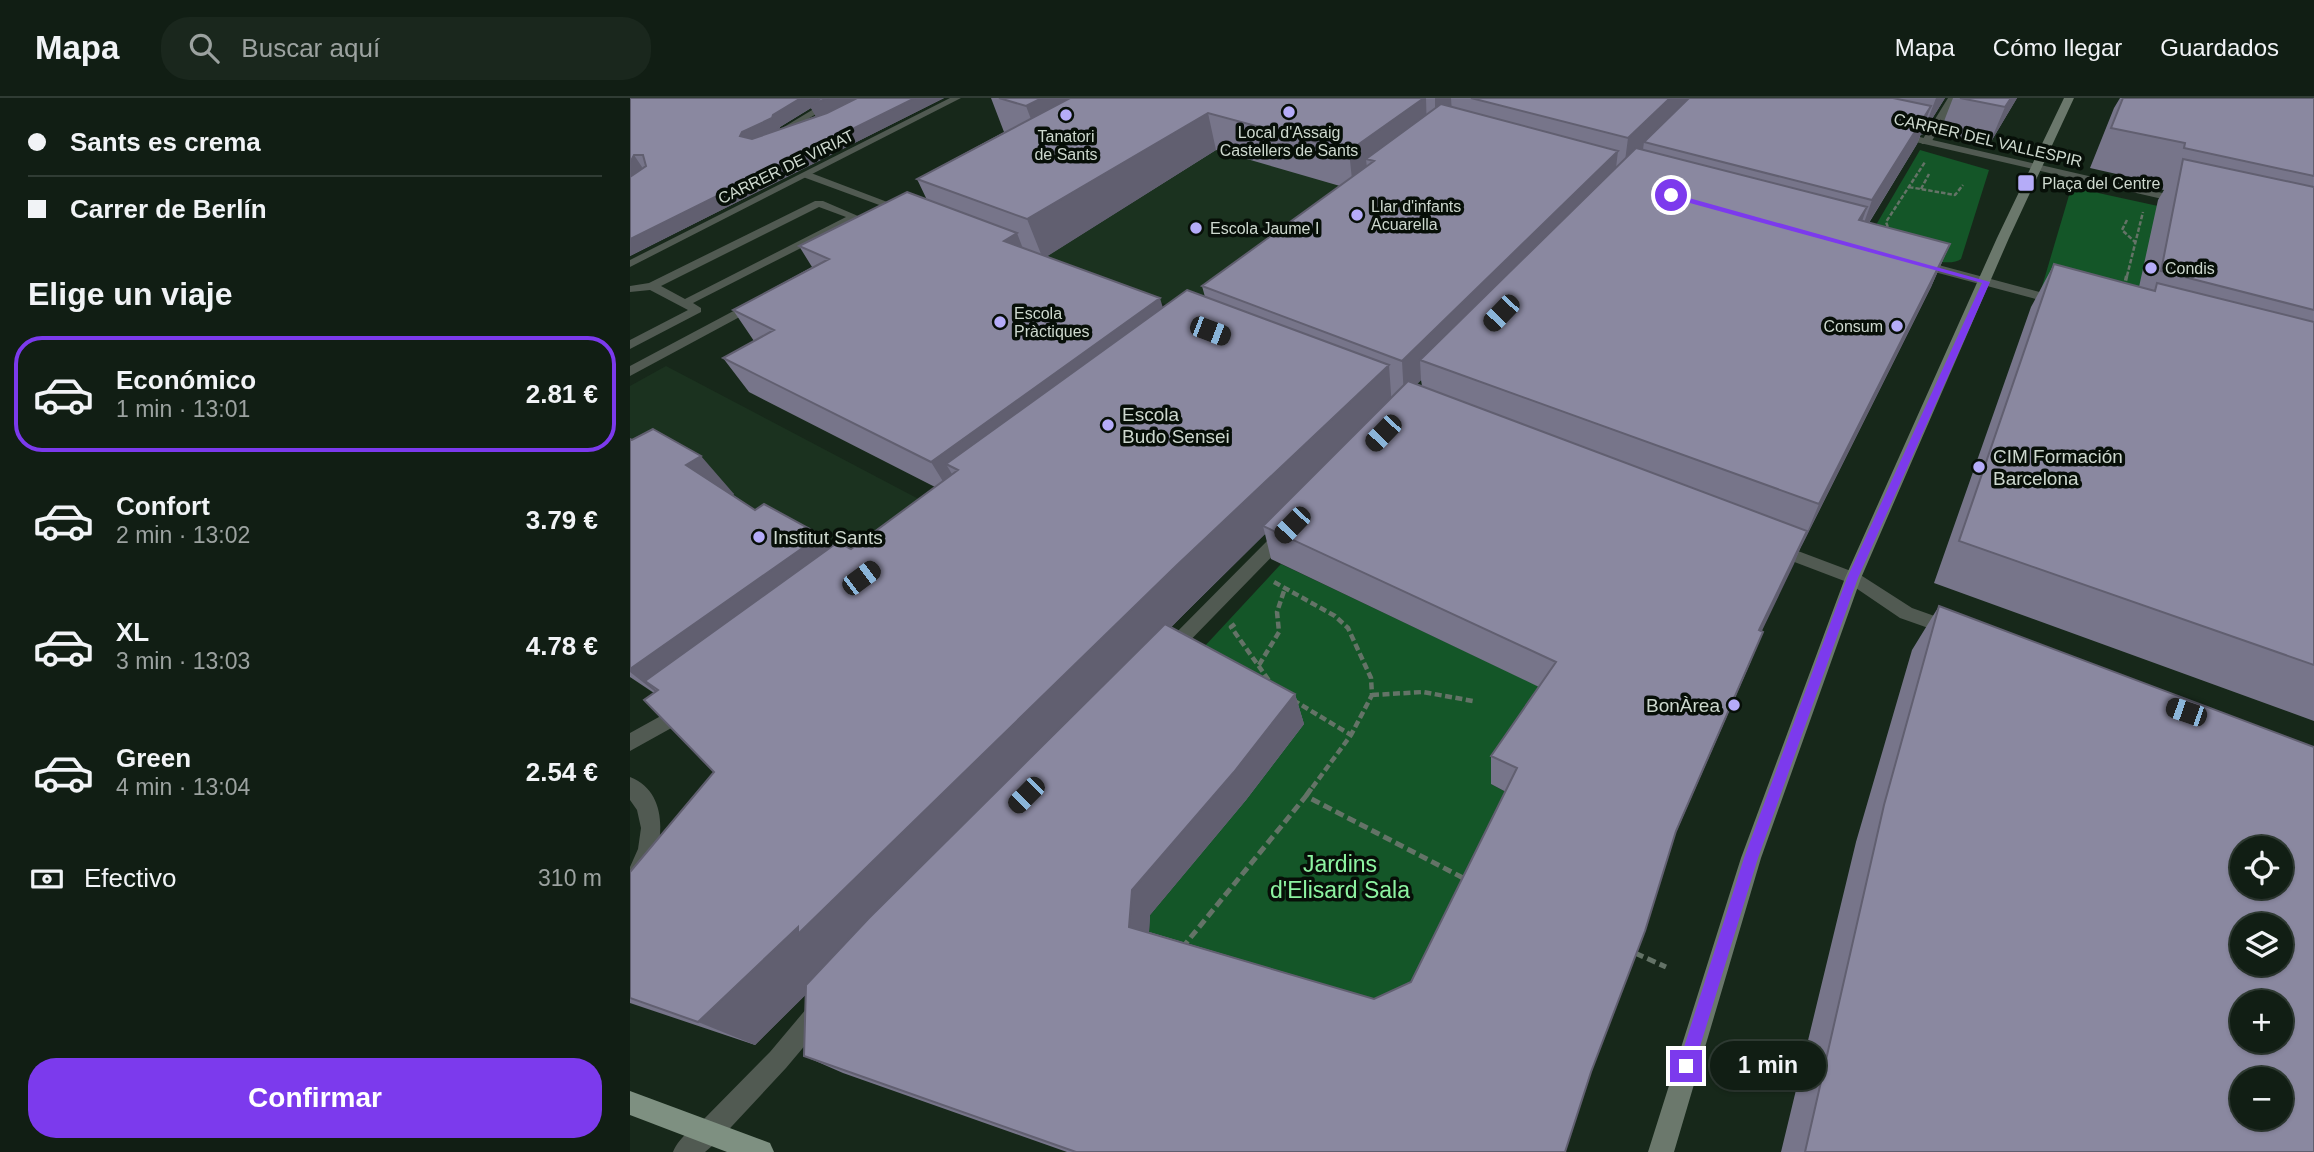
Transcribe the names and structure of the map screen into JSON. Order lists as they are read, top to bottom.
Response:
{
  "streets": {
    "street": ["CARRER DEL VALLESPIR"],
    "lane": ["CARRER DE VIRIAT"]
  },
  "parks": ["Jardins d'Elisard Sala"],
  "places": {
    "other": [
      "Local d'Assaig Castellers de Sants",
      "Tanatori de Sants",
      "Llar d'infants Acuarella",
      "Escola Jaume I",
      "Condis",
      "Escola Pràctiques",
      "Consum",
      "Escola Budo Sensei",
      "CIM Formación Barcelona",
      "Institut Sants",
      "BonÀrea"
    ],
    "transit": ["Plaça del Centre"]
  },
  "page": {
    "header": "Mapa",
    "search": "Buscar aquí",
    "nav": ["Mapa", "Cómo llegar", "Guardados"],
    "banner": ["Sants es crema", "Carrer de Berlín"],
    "heading": "Elige un viaje",
    "list": [
      {
        "name": "Económico",
        "note": "1 min · 13:01",
        "value": "2.81 €"
      },
      {
        "name": "Confort",
        "note": "2 min · 13:02",
        "value": "3.79 €"
      },
      {
        "name": "XL",
        "note": "3 min · 13:03",
        "value": "4.78 €"
      },
      {
        "name": "Green",
        "note": "4 min · 13:04",
        "value": "2.54 €"
      }
    ],
    "map_buttons": ["+", "−"],
    "pay": ["Efectivo", "310 m"],
    "bubble": "1 min",
    "buttons": "Confirmar"
  }
}
